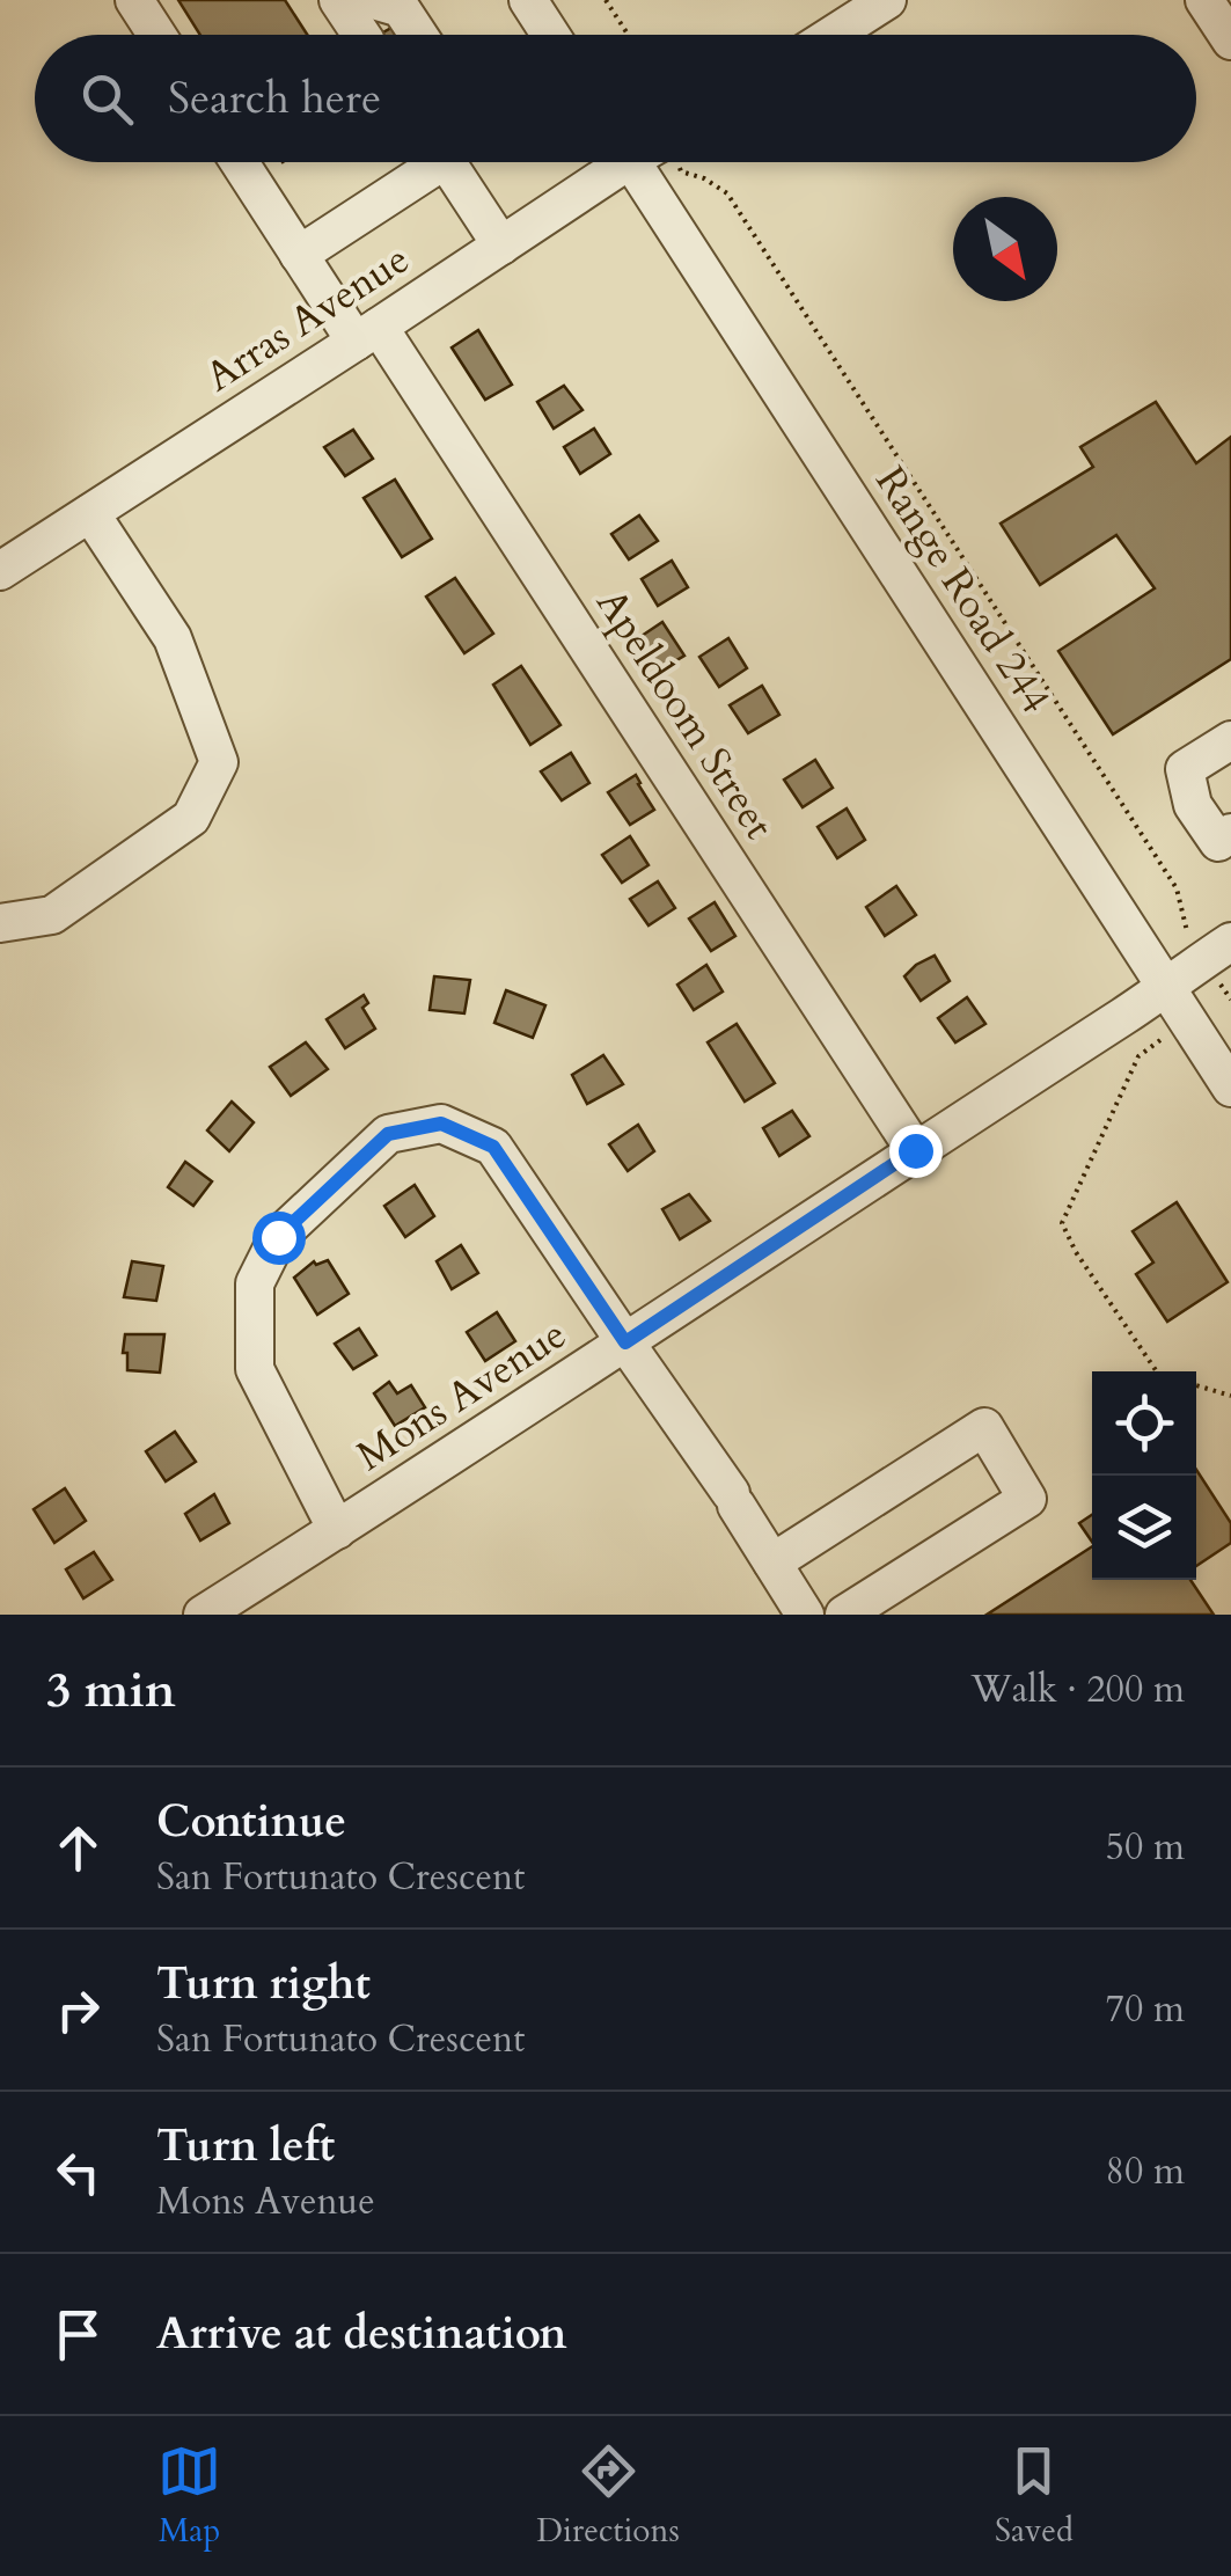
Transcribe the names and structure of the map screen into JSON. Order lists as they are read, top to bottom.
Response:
{
  "streets": {
    "street": [
      "Arras Avenue",
      "Range Road 244",
      "Apeldoom Street",
      "Mons Avenue"
    ]
  },
  "crossings": [
    ["Arras Avenue", "Apeldoom Street"],
    ["Range Road 244", "Mons Avenue"],
    ["Apeldoom Street", "Mons Avenue"]
  ],
  "north": "bottom right",
  "page": {
    "search": "Search here",
    "heading": ["3 min", "Walk · 200 m"],
    "list": [
      ["Continue", "San Fortunato Crescent", "50 m"],
      ["Turn right", "San Fortunato Crescent", "70 m"],
      ["Turn left", "Mons Avenue", "80 m"],
      "Arrive at destination"
    ],
    "nav": ["Map", "Directions", "Saved"]
  }
}
